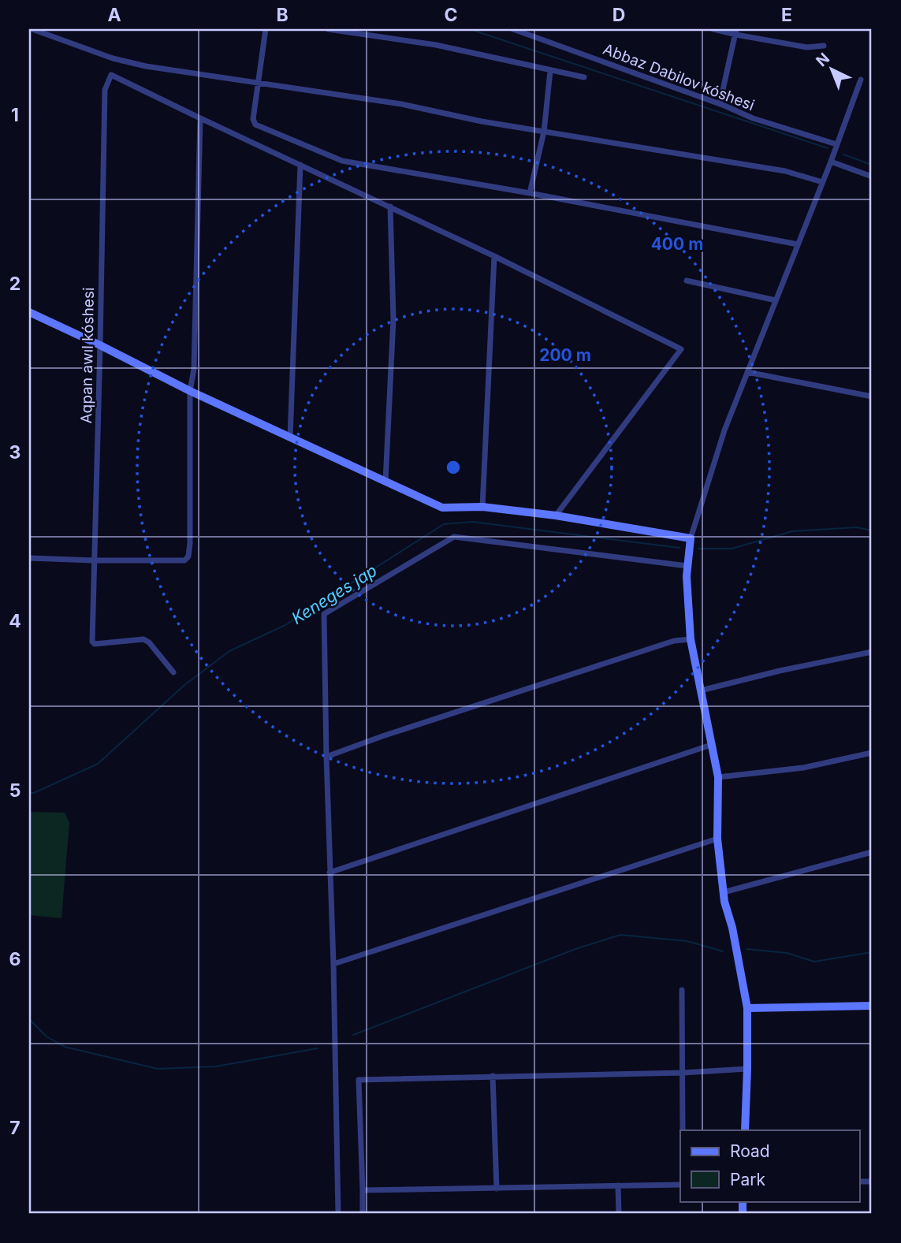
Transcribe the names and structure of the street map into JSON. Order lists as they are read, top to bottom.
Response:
{
  "streets": {
    "street": ["Abbaz Dabilov kóshesi", "Aqpan awıl kóshesi"]
  },
  "water": ["Keneges jap"],
  "legend": ["Road", "Park"],
  "north": "top left",
  "grid": {
    "columns": [
      "A",
      "B",
      "C",
      "D",
      "E"
    ],
    "rows": [
      "1",
      "2",
      "3",
      "4",
      "5",
      "6",
      "7"
    ]
  },
  "rings": ["400 m", "200 m"]
}
